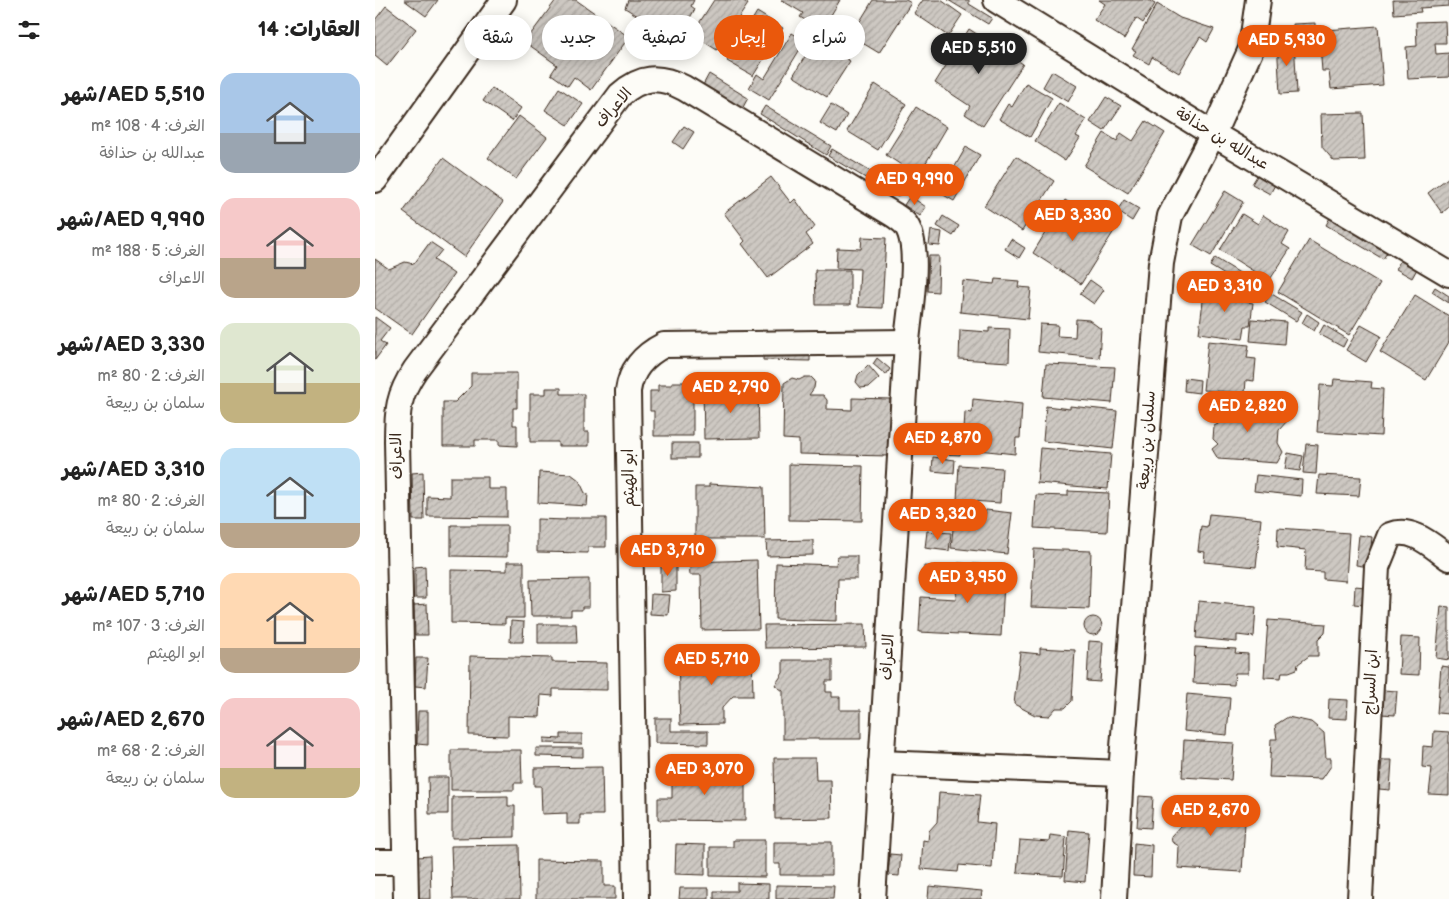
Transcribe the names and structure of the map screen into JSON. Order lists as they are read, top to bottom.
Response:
{
  "streets": {
    "street": [
      "الاعراف",
      "عبدالله بن حذافة",
      "سلمان بن ربيعة",
      "ابو الهيثم",
      "ابن السراج"
    ]
  },
  "crossings": [
    ["الاعراف", "ابو الهيثم"],
    ["عبدالله بن حذافة", "سلمان بن ربيعة"]
  ],
  "page": {
    "heading": "العقارات: 14",
    "chip": [
      "شراء",
      "إيجار",
      "تصفية",
      "جديد",
      "شقة"
    ],
    "price": [
      "AED 5,930",
      "AED 5,510",
      "AED 9,990",
      "AED 3,330",
      "AED 3,310",
      "AED 2,790",
      "AED 2,820",
      "AED 2,870",
      "AED 3,320",
      "AED 3,710",
      "AED 3,950",
      "AED 5,710",
      "AED 3,070",
      "AED 2,670"
    ],
    "list": [
      {
        "name": "AED 5,510/شهر",
        "note": "الغرف: 4 · 108 m² · عبدالله بن حذافة"
      },
      {
        "name": "AED 9,990/شهر",
        "note": "الغرف: 5 · 188 m² · الاعراف"
      },
      {
        "name": "AED 3,330/شهر",
        "note": "الغرف: 2 · 80 m² · سلمان بن ربيعة"
      },
      {
        "name": "AED 3,310/شهر",
        "note": "الغرف: 2 · 80 m² · سلمان بن ربيعة"
      },
      {
        "name": "AED 5,710/شهر",
        "note": "الغرف: 3 · 107 m² · ابو الهيثم"
      },
      {
        "name": "AED 2,670/شهر",
        "note": "الغرف: 2 · 68 m² · سلمان بن ربيعة"
      }
    ]
  }
}
